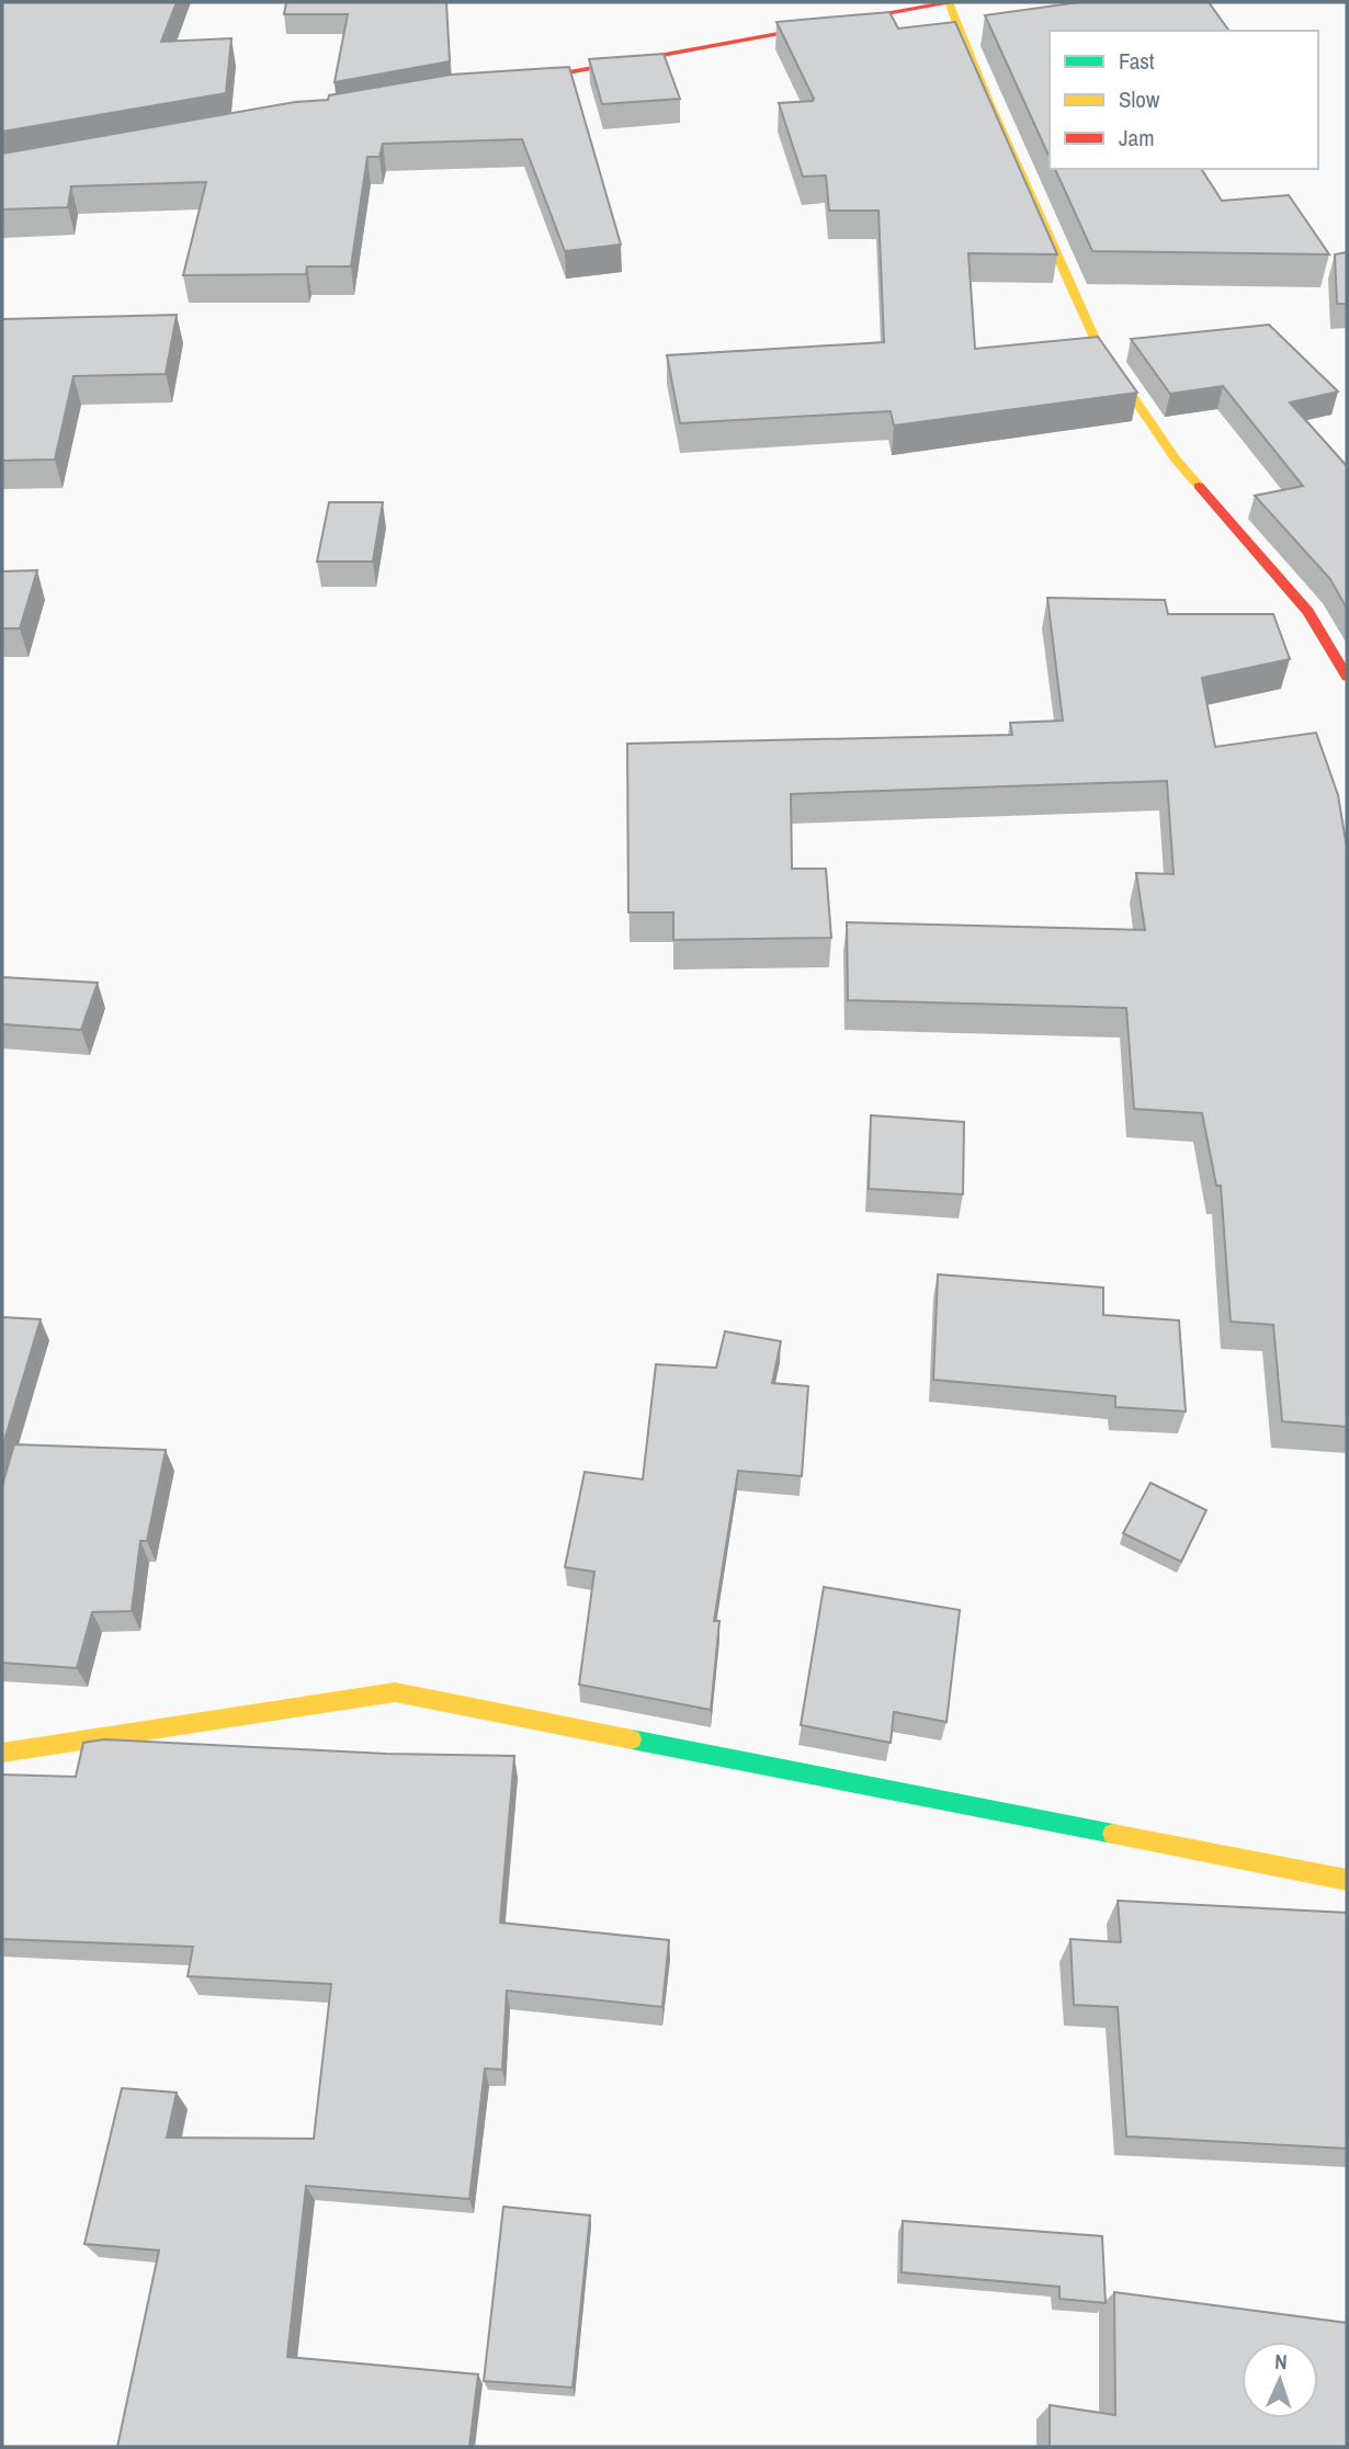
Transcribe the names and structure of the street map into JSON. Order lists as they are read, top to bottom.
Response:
{
  "legend": ["Fast", "Slow", "Jam"],
  "north": "top"
}
